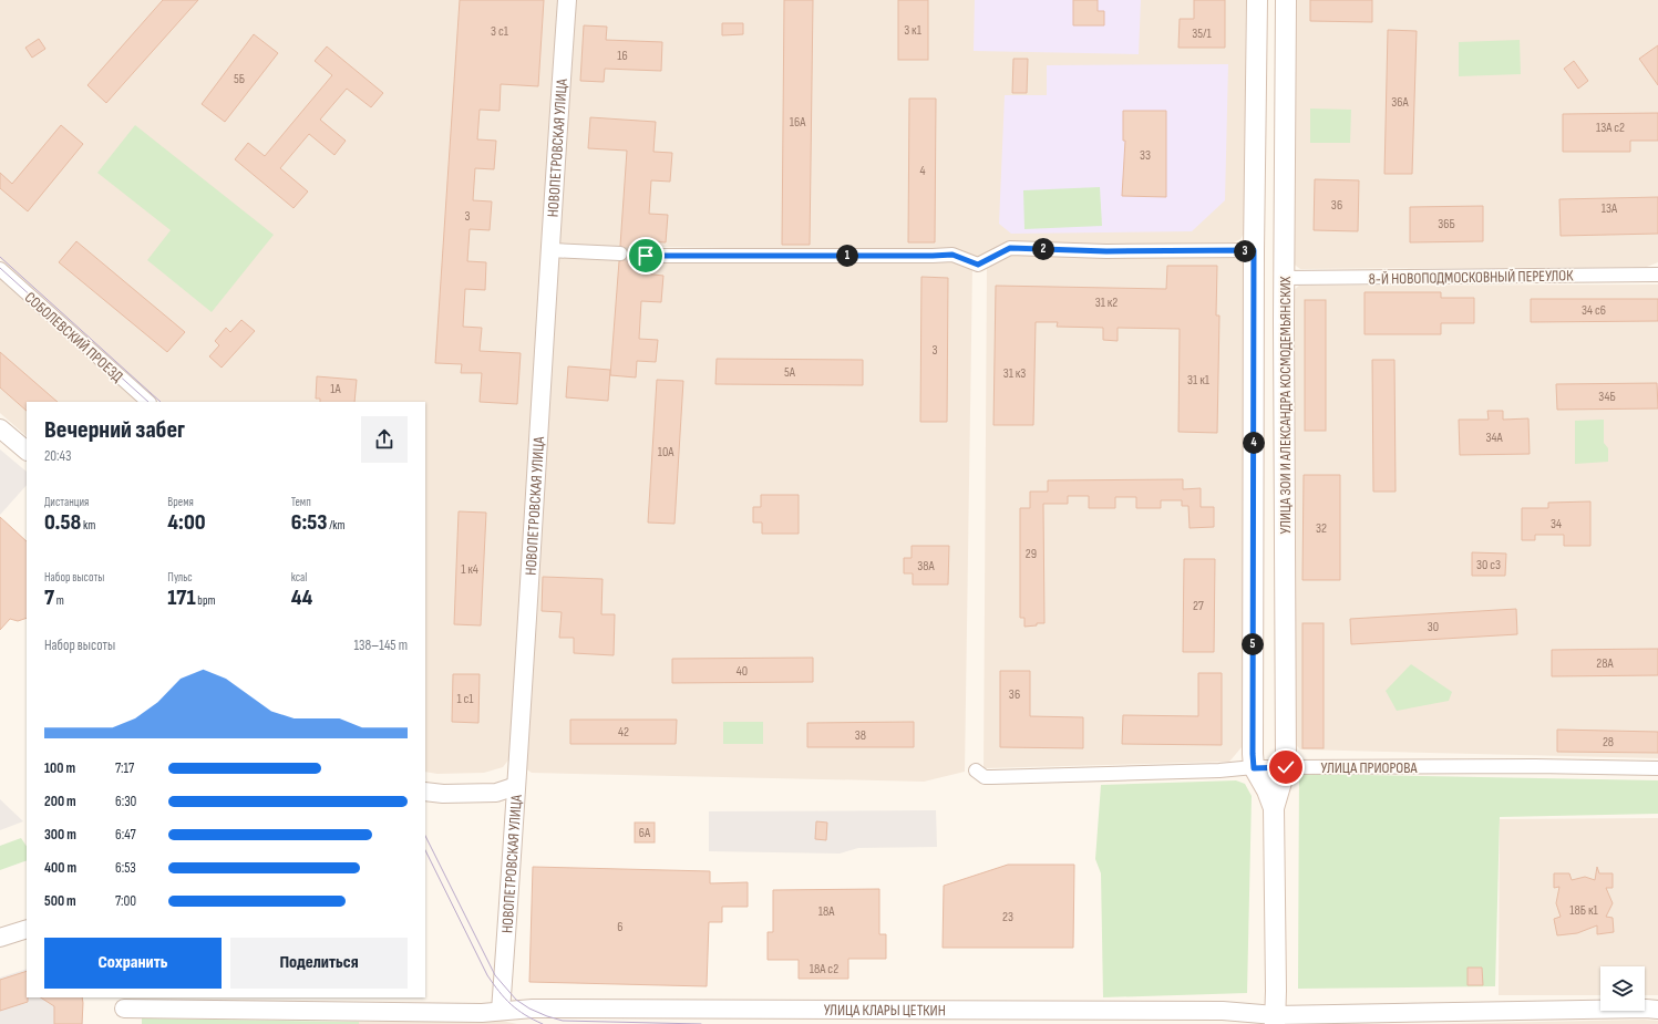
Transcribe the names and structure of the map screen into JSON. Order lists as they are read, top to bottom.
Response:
{
  "streets": {
    "main road": ["УЛИЦА ЗОИ И АЛЕКСАНДРА КОСМОДЕМЬЯНСКИХ"],
    "street": [
      "НОВОПЕТРОВСКАЯ УЛИЦА",
      "8-Й НОВОПОДМОСКОВНЫЙ ПЕРЕУЛОК",
      "СОБОЛЕВСКИЙ ПРОЕЗД",
      "УЛИЦА ПРИОРОВА",
      "УЛИЦА КЛАРЫ ЦЕТКИН"
    ]
  },
  "crossings": [
    ["НОВОПЕТРОВСКАЯ УЛИЦА", "УЛИЦА КЛАРЫ ЦЕТКИН"],
    ["8-Й НОВОПОДМОСКОВНЫЙ ПЕРЕУЛОК", "УЛИЦА ЗОИ И АЛЕКСАНДРА КОСМОДЕМЬЯНСКИХ"],
    ["УЛИЦА ЗОИ И АЛЕКСАНДРА КОСМОДЕМЬЯНСКИХ", "УЛИЦА ПРИОРОВА"],
    ["УЛИЦА ЗОИ И АЛЕКСАНДРА КОСМОДЕМЬЯНСКИХ", "УЛИЦА КЛАРЫ ЦЕТКИН"]
  ],
  "house_numbers": [
    "3 к1",
    "3 с1",
    "35/1",
    "16",
    "5Б",
    "36А",
    "16А",
    "13А с2",
    "33",
    "4",
    "36",
    "13А",
    "3",
    "36Б",
    "31 к2",
    "34 с6",
    "3",
    "5А",
    "31 к3",
    "31 к1",
    "1А",
    "34Б",
    "34А",
    "10А",
    "34",
    "32",
    "29",
    "30 с3",
    "38А",
    "1 к4",
    "27",
    "30",
    "28А",
    "40",
    "36",
    "1 с1",
    "42",
    "38",
    "28",
    "6А",
    "18Б к1",
    "18А",
    "23",
    "6",
    "18А с2"
  ],
  "page": {
    "pins": [
      "2",
      "3",
      "1",
      "4",
      "5"
    ],
    "heading": ["Вечерний забег", "20:43"],
    "stats": [
      ["Дистанция", "0.58 km"],
      ["Время", "4:00"],
      ["Темп", "6:53 /km"],
      ["Набор высоты", "7 m"],
      ["Пульс", "171 bpm"],
      ["kcal", "44"]
    ],
    "chart": ["Набор высоты", "138–145 m"],
    "list": [
      {
        "name": "100 m",
        "note": "7:17"
      },
      {
        "name": "200 m",
        "note": "6:30"
      },
      {
        "name": "300 m",
        "note": "6:47"
      },
      {
        "name": "400 m",
        "note": "6:53"
      },
      {
        "name": "500 m",
        "note": "7:00"
      }
    ],
    "buttons": ["Сохранить", "Поделиться"]
  }
}
